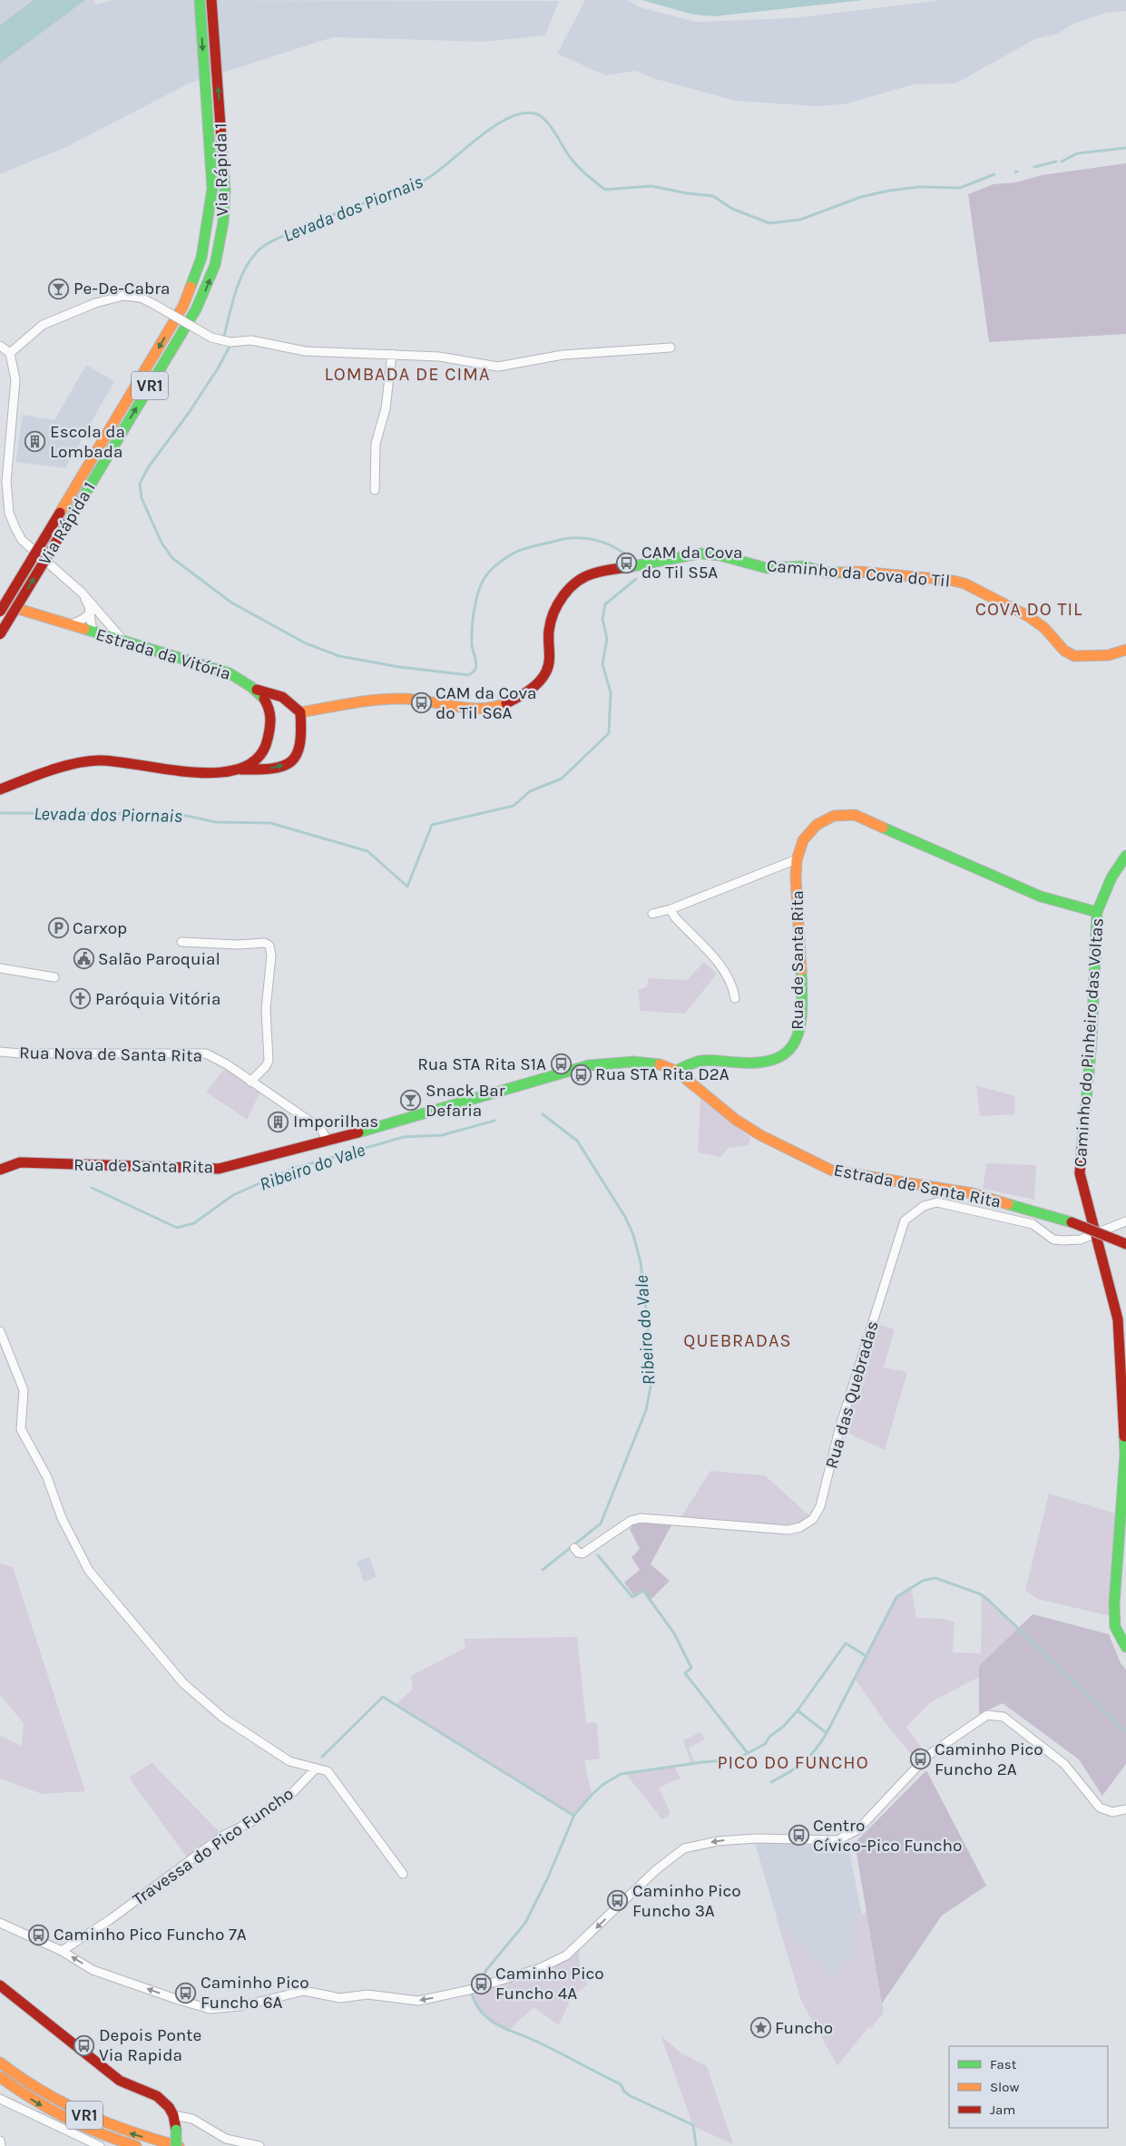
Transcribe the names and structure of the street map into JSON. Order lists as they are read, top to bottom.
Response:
{
  "streets": {
    "main road": [
      "Via Rápida 1",
      "VR1",
      "Caminho da Cova do Til",
      "Estrada da Vitória",
      "Rua de Santa Rita",
      "Caminho do Pinheiro das Voltas",
      "Estrada de Santa Rita"
    ],
    "street": ["Rua Nova de Santa Rita", "Rua das Quebradas", "Travessa do Pico Funcho"]
  },
  "crossings": [
    ["Rua de Santa Rita", "Caminho do Pinheiro das Voltas"],
    ["Rua de Santa Rita", "Rua Nova de Santa Rita"],
    ["Rua de Santa Rita", "Estrada de Santa Rita"],
    ["Caminho do Pinheiro das Voltas", "Rua das Quebradas"]
  ],
  "districts": [
    "LOMBADA DE CIMA",
    "COVA DO TIL",
    "QUEBRADAS",
    "PICO DO FUNCHO"
  ],
  "water": ["Levada dos Piornais", "Ribeiro do Vale"],
  "places": {
    "bar": ["Pe-De-Cabra", "Snack Bar Defaria"],
    "building": ["Escola da Lombada", "Imporilhas"],
    "bus stop": [
      "CAM da Cova do Til S5A",
      "CAM da Cova do Til S6A",
      "Rua STA Rita S1A",
      "Rua STA Rita D2A",
      "Caminho Pico Funcho 2A",
      "Centro Cívico-Pico Funcho",
      "Caminho Pico Funcho 3A",
      "Caminho Pico Funcho 7A",
      "Caminho Pico Funcho 4A",
      "Caminho Pico Funcho 6A",
      "Depois Ponte Via Rapida"
    ],
    "parking": ["Carxop"],
    "public building": ["Salão Paroquial"],
    "church": ["Paróquia Vitória"],
    "place": ["Funcho"]
  },
  "legend": ["Fast", "Slow", "Jam"]
}
